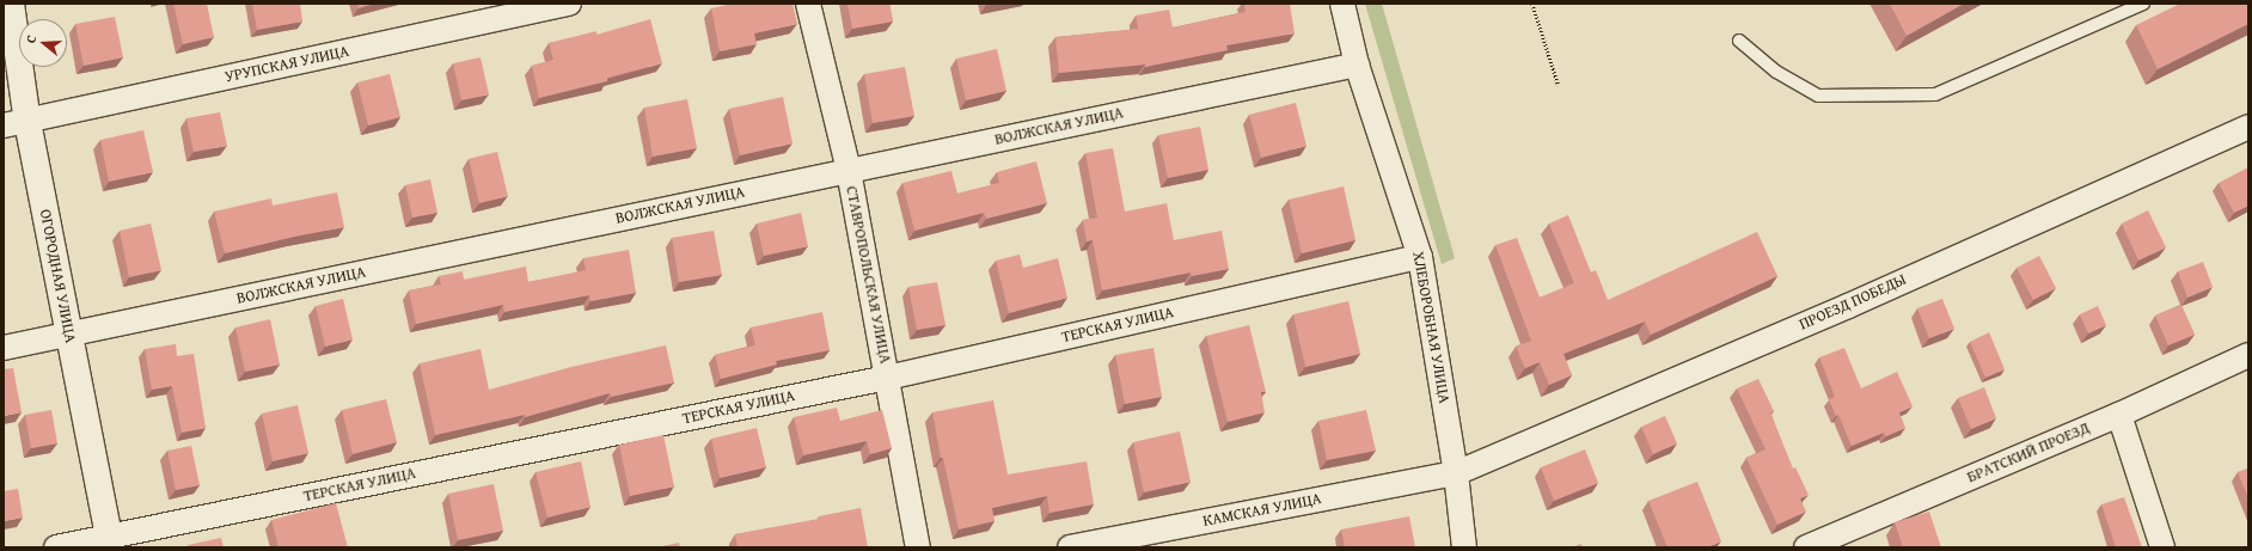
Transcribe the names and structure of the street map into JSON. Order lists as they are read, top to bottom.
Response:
{
  "streets": {
    "street": [
      "УРУПСКАЯ УЛИЦА",
      "ВОЛЖСКАЯ УЛИЦА",
      "СТАВРОПОЛЬСКАЯ УЛИЦА",
      "ОГОРОДНАЯ УЛИЦА",
      "ПРОЕЗД ПОБЕДЫ",
      "ТЕРСКАЯ УЛИЦА",
      "ХЛЕБОРОБНАЯ УЛИЦА",
      "БРАТСКИЙ ПРОЕЗД",
      "КАМСКАЯ УЛИЦА"
    ]
  },
  "crossings": [
    ["УРУПСКАЯ УЛИЦА", "ОГОРОДНАЯ УЛИЦА"],
    ["ВОЛЖСКАЯ УЛИЦА", "СТАВРОПОЛЬСКАЯ УЛИЦА"],
    ["ВОЛЖСКАЯ УЛИЦА", "ОГОРОДНАЯ УЛИЦА"],
    ["ВОЛЖСКАЯ УЛИЦА", "ХЛЕБОРОБНАЯ УЛИЦА"],
    ["СТАВРОПОЛЬСКАЯ УЛИЦА", "ТЕРСКАЯ УЛИЦА"],
    ["ОГОРОДНАЯ УЛИЦА", "ТЕРСКАЯ УЛИЦА"],
    ["ПРОЕЗД ПОБЕДЫ", "ХЛЕБОРОБНАЯ УЛИЦА"],
    ["ПРОЕЗД ПОБЕДЫ", "КАМСКАЯ УЛИЦА"],
    ["ТЕРСКАЯ УЛИЦА", "ХЛЕБОРОБНАЯ УЛИЦА"],
    ["ХЛЕБОРОБНАЯ УЛИЦА", "КАМСКАЯ УЛИЦА"]
  ],
  "north": "left"
}
